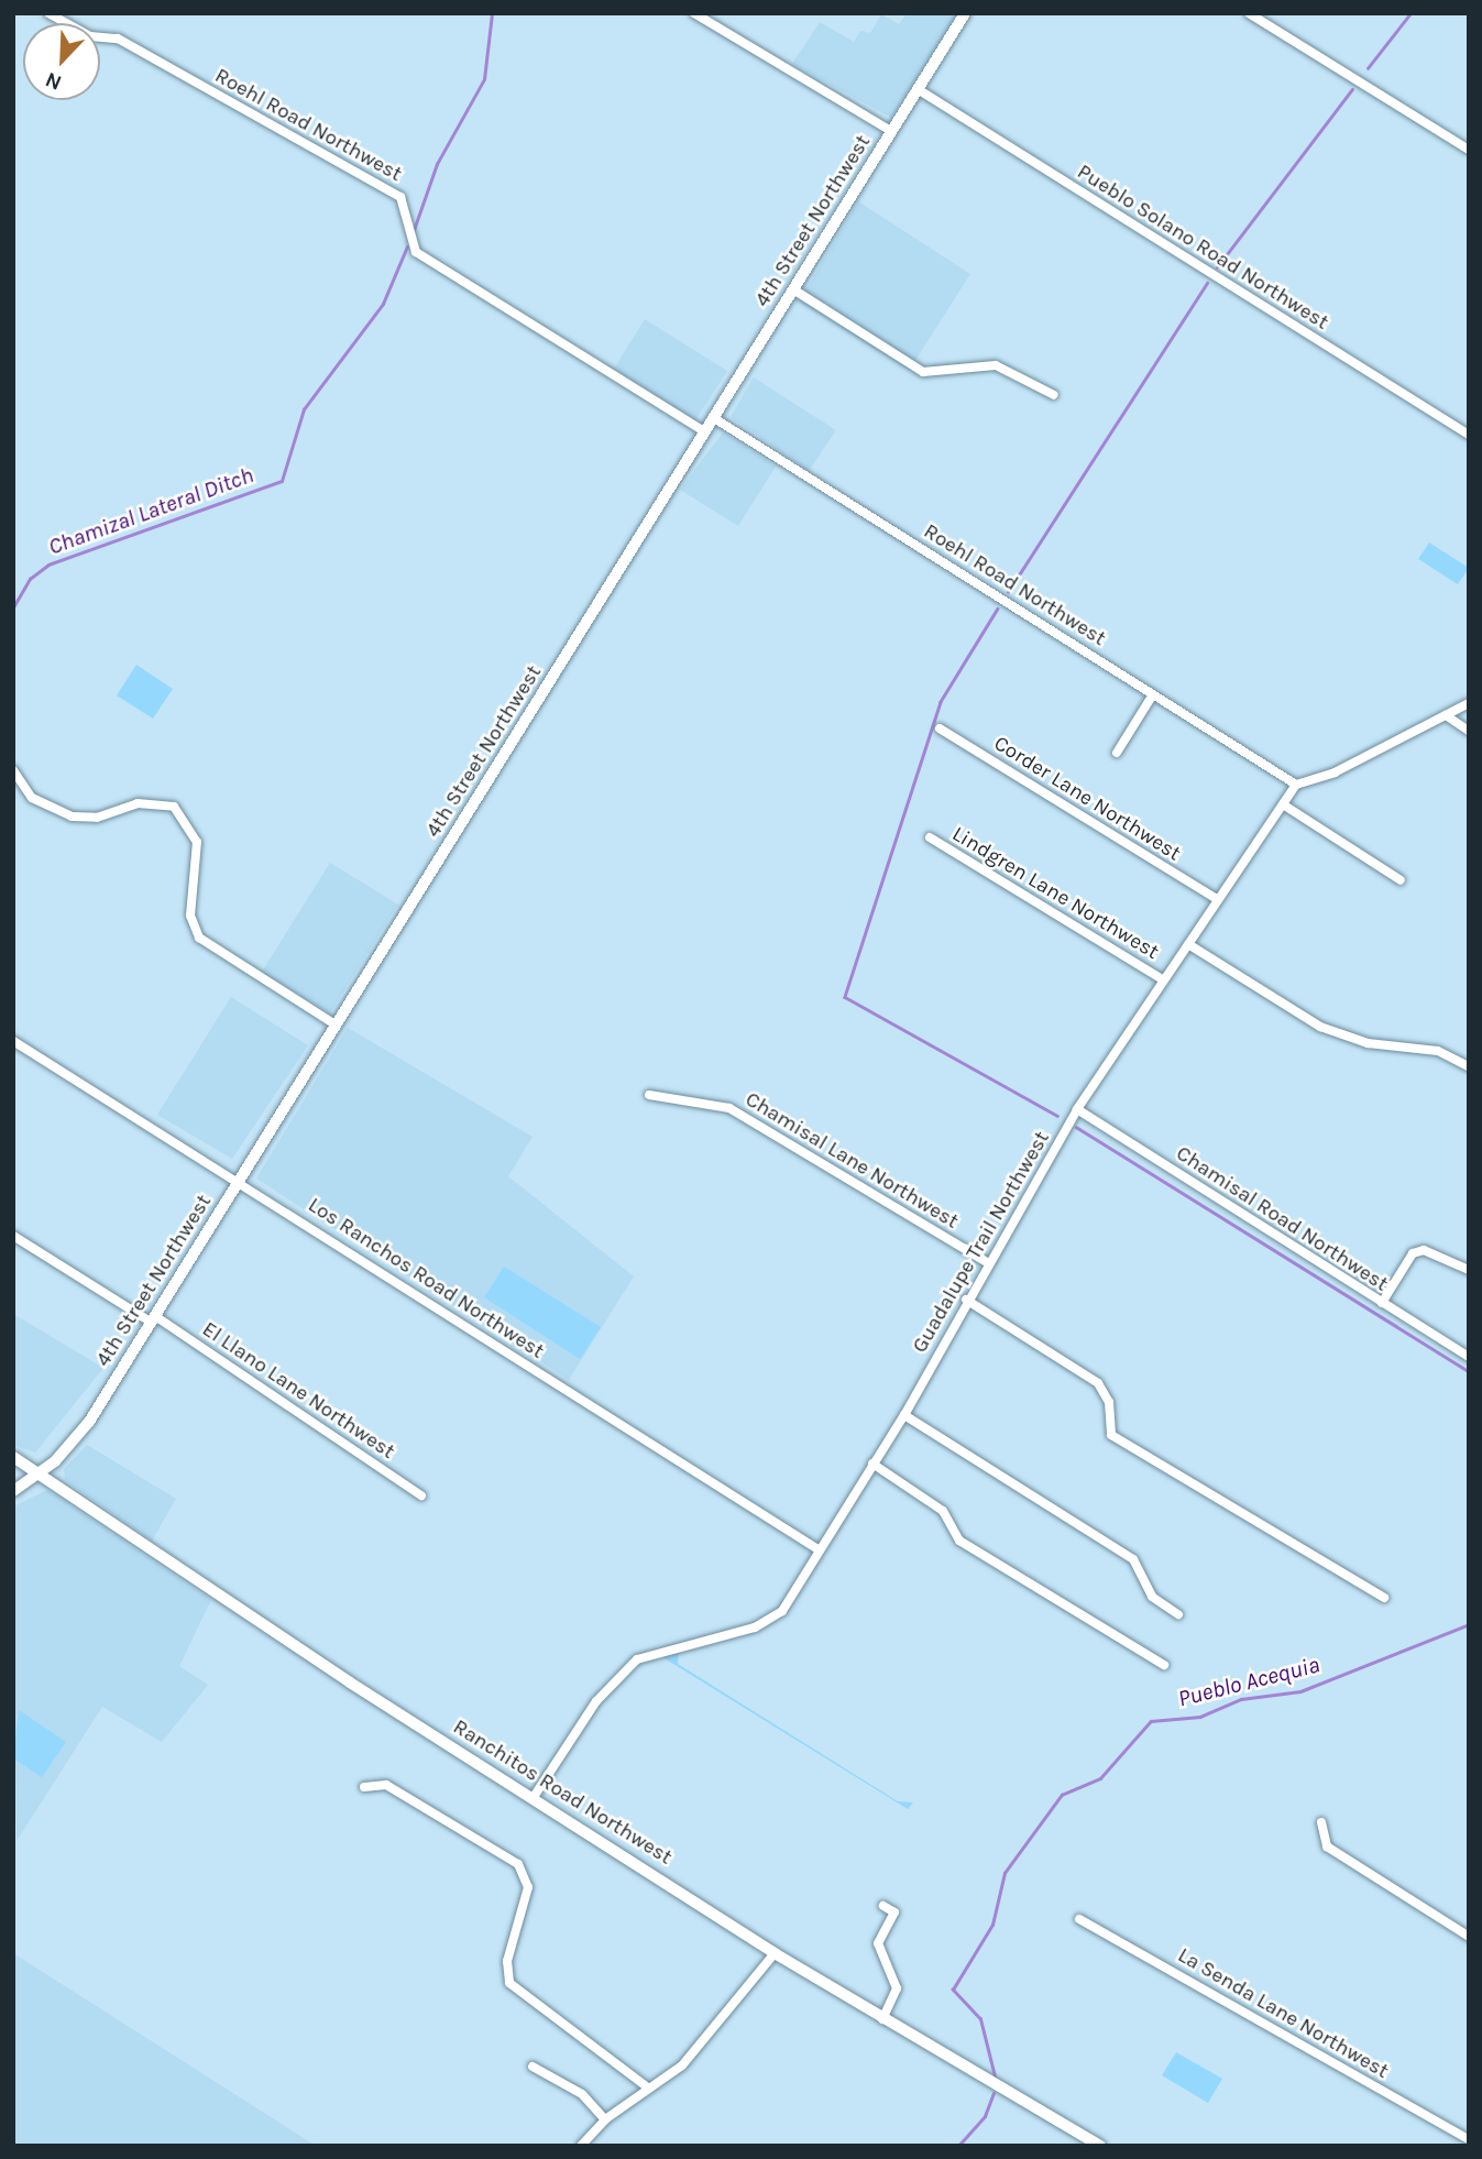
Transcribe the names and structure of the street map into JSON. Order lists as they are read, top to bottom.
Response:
{
  "streets": {
    "main road": ["4th Street Northwest", "Ranchitos Road Northwest"],
    "street": [
      "Roehl Road Northwest",
      "Pueblo Solano Road Northwest",
      "Corder Lane Northwest",
      "Lindgren Lane Northwest",
      "Chamisal Lane Northwest",
      "Chamisal Road Northwest",
      "Guadalupe Trail Northwest",
      "Los Ranchos Road Northwest",
      "El Llano Lane Northwest",
      "La Senda Lane Northwest"
    ]
  },
  "crossings": [
    ["Roehl Road Northwest", "4th Street Northwest"],
    ["Roehl Road Northwest", "Guadalupe Trail Northwest"],
    ["4th Street Northwest", "Pueblo Solano Road Northwest"],
    ["4th Street Northwest", "Los Ranchos Road Northwest"],
    ["4th Street Northwest", "El Llano Lane Northwest"],
    ["4th Street Northwest", "Ranchitos Road Northwest"],
    ["Corder Lane Northwest", "Guadalupe Trail Northwest"],
    ["Lindgren Lane Northwest", "Guadalupe Trail Northwest"],
    ["Chamisal Lane Northwest", "Guadalupe Trail Northwest"],
    ["Chamisal Road Northwest", "Guadalupe Trail Northwest"],
    ["Guadalupe Trail Northwest", "Los Ranchos Road Northwest"],
    ["Guadalupe Trail Northwest", "Ranchitos Road Northwest"]
  ],
  "water": ["Chamizal Lateral Ditch", "Pueblo Acequia"],
  "north": "bottom left"
}
